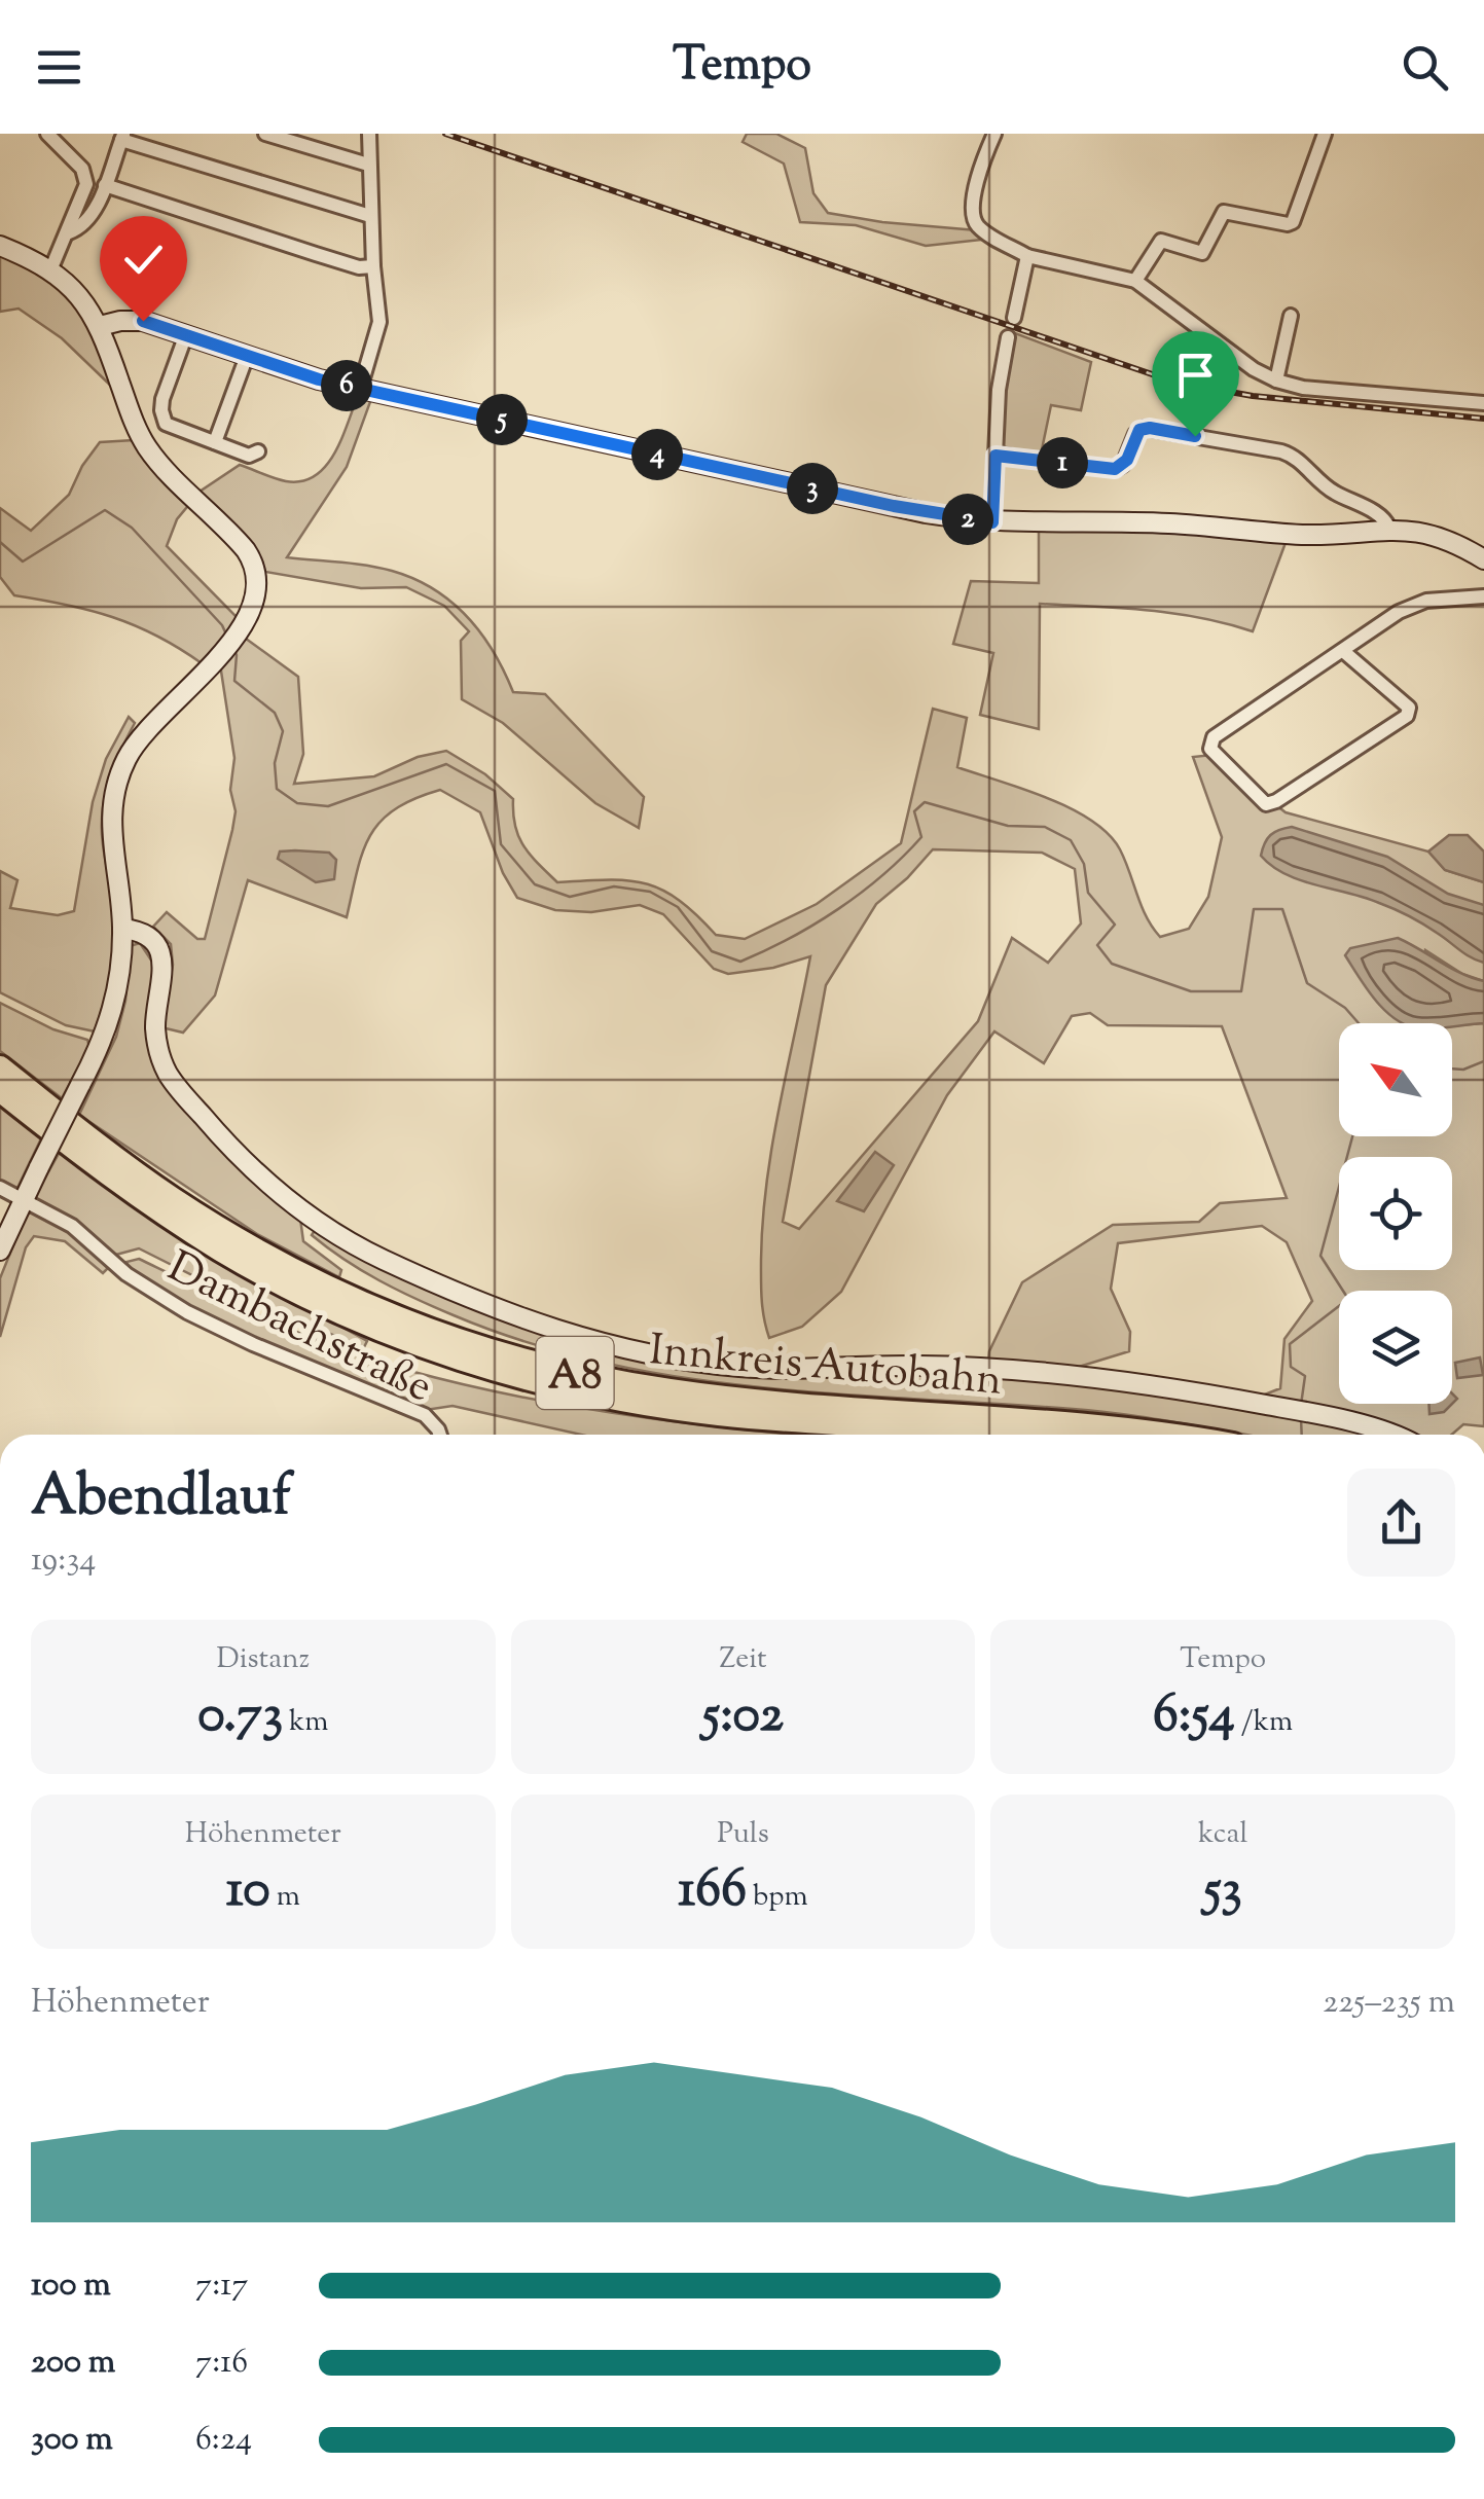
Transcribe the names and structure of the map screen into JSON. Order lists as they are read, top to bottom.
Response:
{
  "streets": {
    "highway": ["Innkreis Autobahn", "A8"],
    "street": ["Dambachstraße"]
  },
  "north": "top left",
  "page": {
    "header": "Tempo",
    "pins": [
      "6",
      "5",
      "4",
      "1",
      "3",
      "2"
    ],
    "heading": ["Abendlauf", "19:34"],
    "stats": [
      ["Distanz", "0.73 km"],
      ["Zeit", "5:02"],
      ["Tempo", "6:54 /km"],
      ["Höhenmeter", "10 m"],
      ["Puls", "166 bpm"],
      ["kcal", "53"]
    ],
    "chart": ["Höhenmeter", "225–235 m"],
    "list": [
      {
        "name": "100 m",
        "note": "7:17"
      },
      {
        "name": "200 m",
        "note": "7:16"
      },
      {
        "name": "300 m",
        "note": "6:24"
      }
    ]
  }
}
